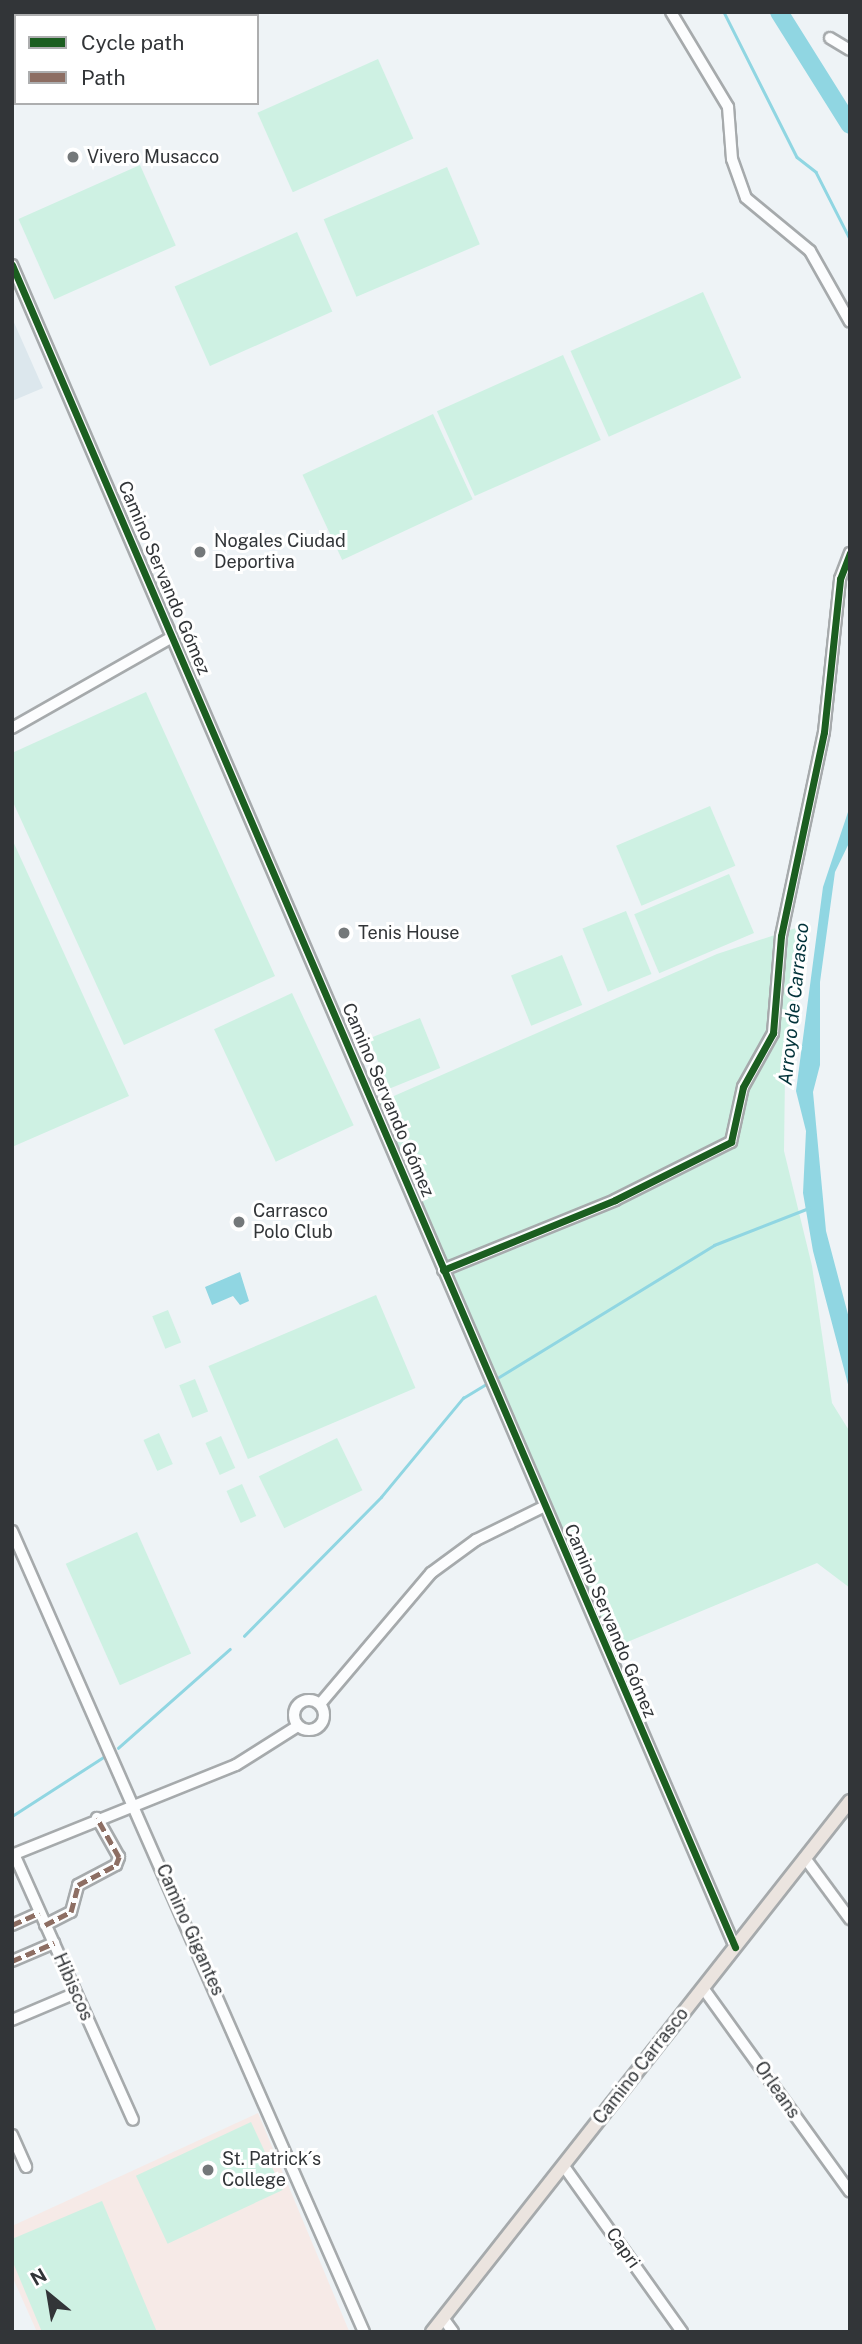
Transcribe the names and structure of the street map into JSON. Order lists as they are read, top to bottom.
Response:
{
  "streets": {
    "main road": ["Camino Carrasco"],
    "street": [
      "Camino Servando Gómez",
      "Camino Gigantes",
      "Hibiscos",
      "Orleans",
      "Capri"
    ]
  },
  "crossings": [
    ["Camino Servando Gómez", "Camino Carrasco"],
    ["Camino Carrasco", "Orleans"],
    ["Camino Carrasco", "Capri"]
  ],
  "water": ["Arroyo de Carrasco"],
  "places": [
    "Vivero Musacco",
    "Nogales Ciudad Deportiva",
    "Tenis House",
    "Carrasco Polo Club",
    "St. Patrick´s College"
  ],
  "legend": ["Cycle path", "Path"],
  "north": "top left"
}
